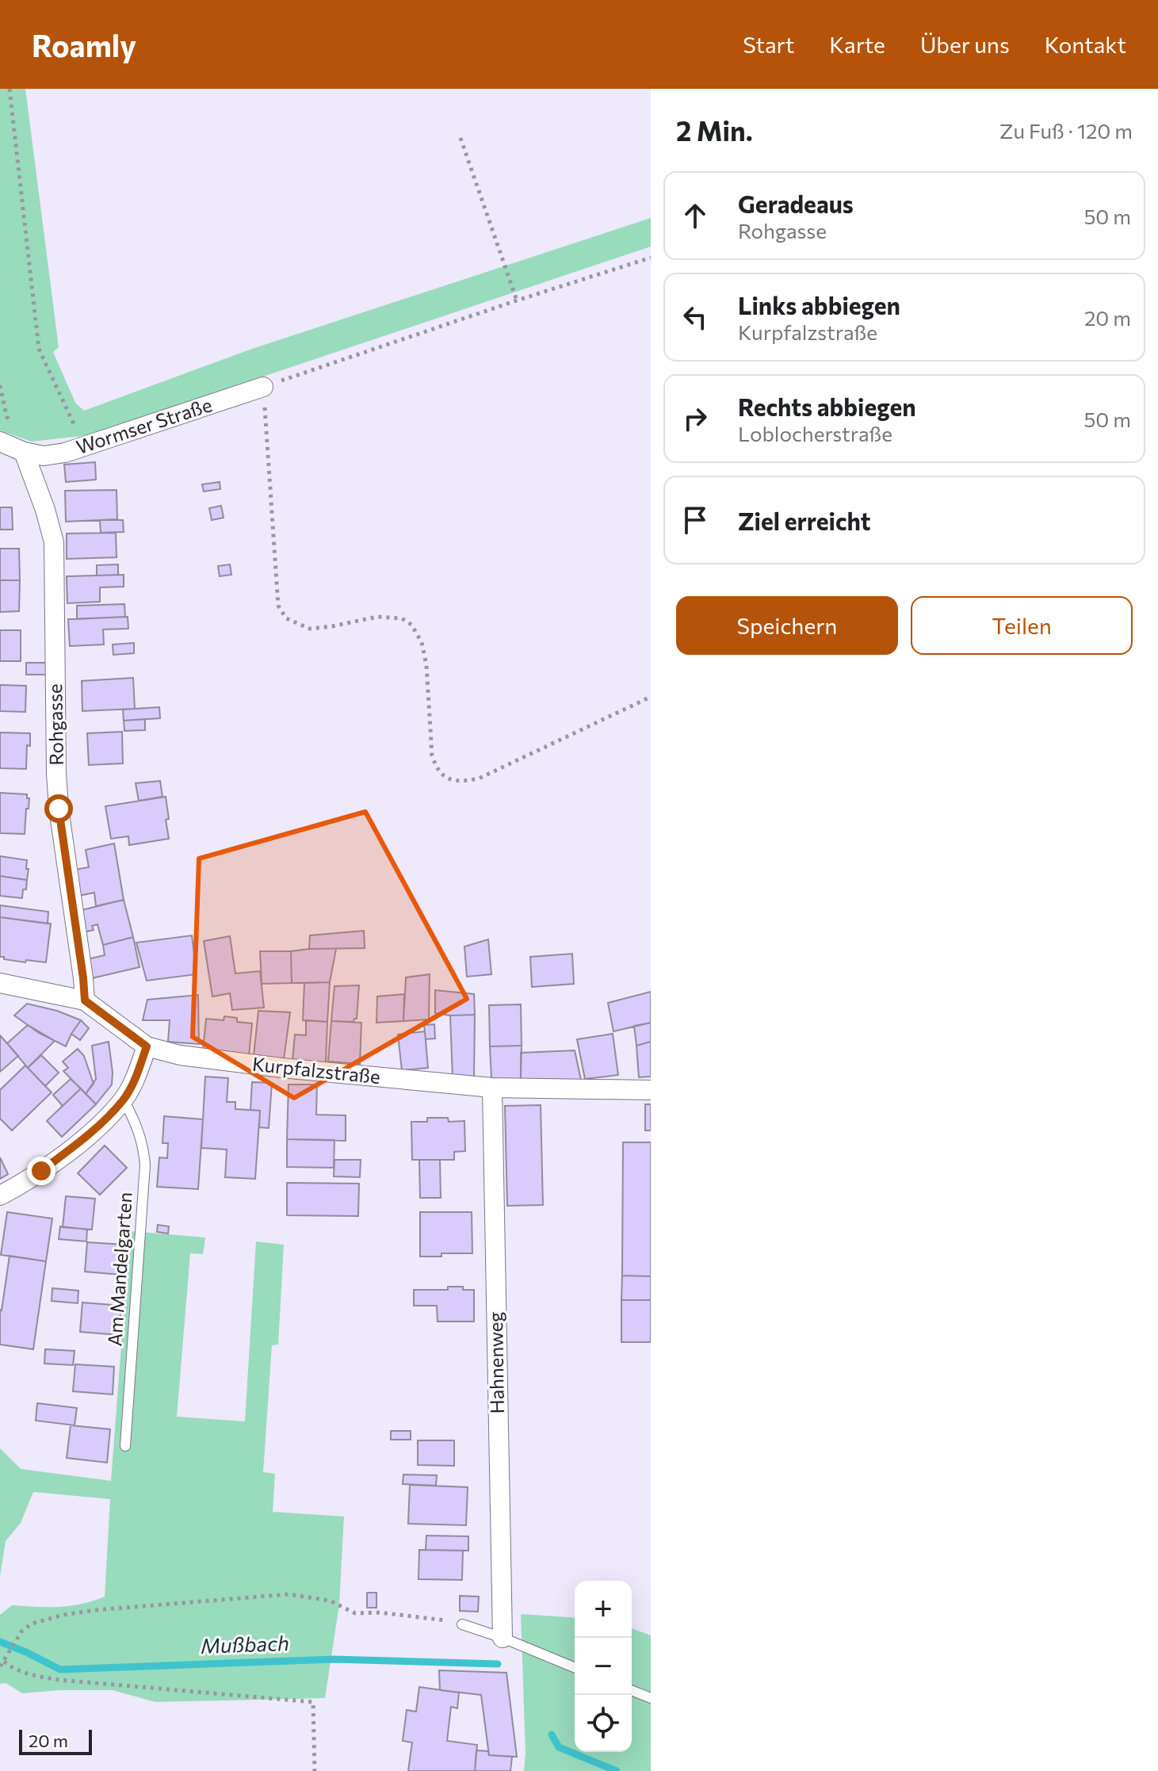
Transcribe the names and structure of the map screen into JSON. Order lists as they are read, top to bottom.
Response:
{
  "streets": {
    "street": [
      "Wormser Straße",
      "Rohgasse",
      "Kurpfalzstraße",
      "Hahnenweg"
    ],
    "lane": ["Am Mandelgarten"]
  },
  "crossings": [
    ["Wormser Straße", "Rohgasse"],
    ["Rohgasse", "Kurpfalzstraße"],
    ["Kurpfalzstraße", "Hahnenweg"]
  ],
  "water": ["Mußbach"],
  "scale_bar": "20 m",
  "page": {
    "header": "Roamly",
    "nav": [
      "Start",
      "Karte",
      "Über uns",
      "Kontakt"
    ],
    "heading": ["2 Min.", "Zu Fuß · 120 m"],
    "list": [
      ["Geradeaus", "Rohgasse", "50 m"],
      ["Links abbiegen", "Kurpfalzstraße", "20 m"],
      ["Rechts abbiegen", "Loblocherstraße", "50 m"],
      "Ziel erreicht"
    ],
    "buttons": ["Speichern", "Teilen"],
    "map_buttons": ["+", "−"],
    "scale": "20 m"
  }
}
